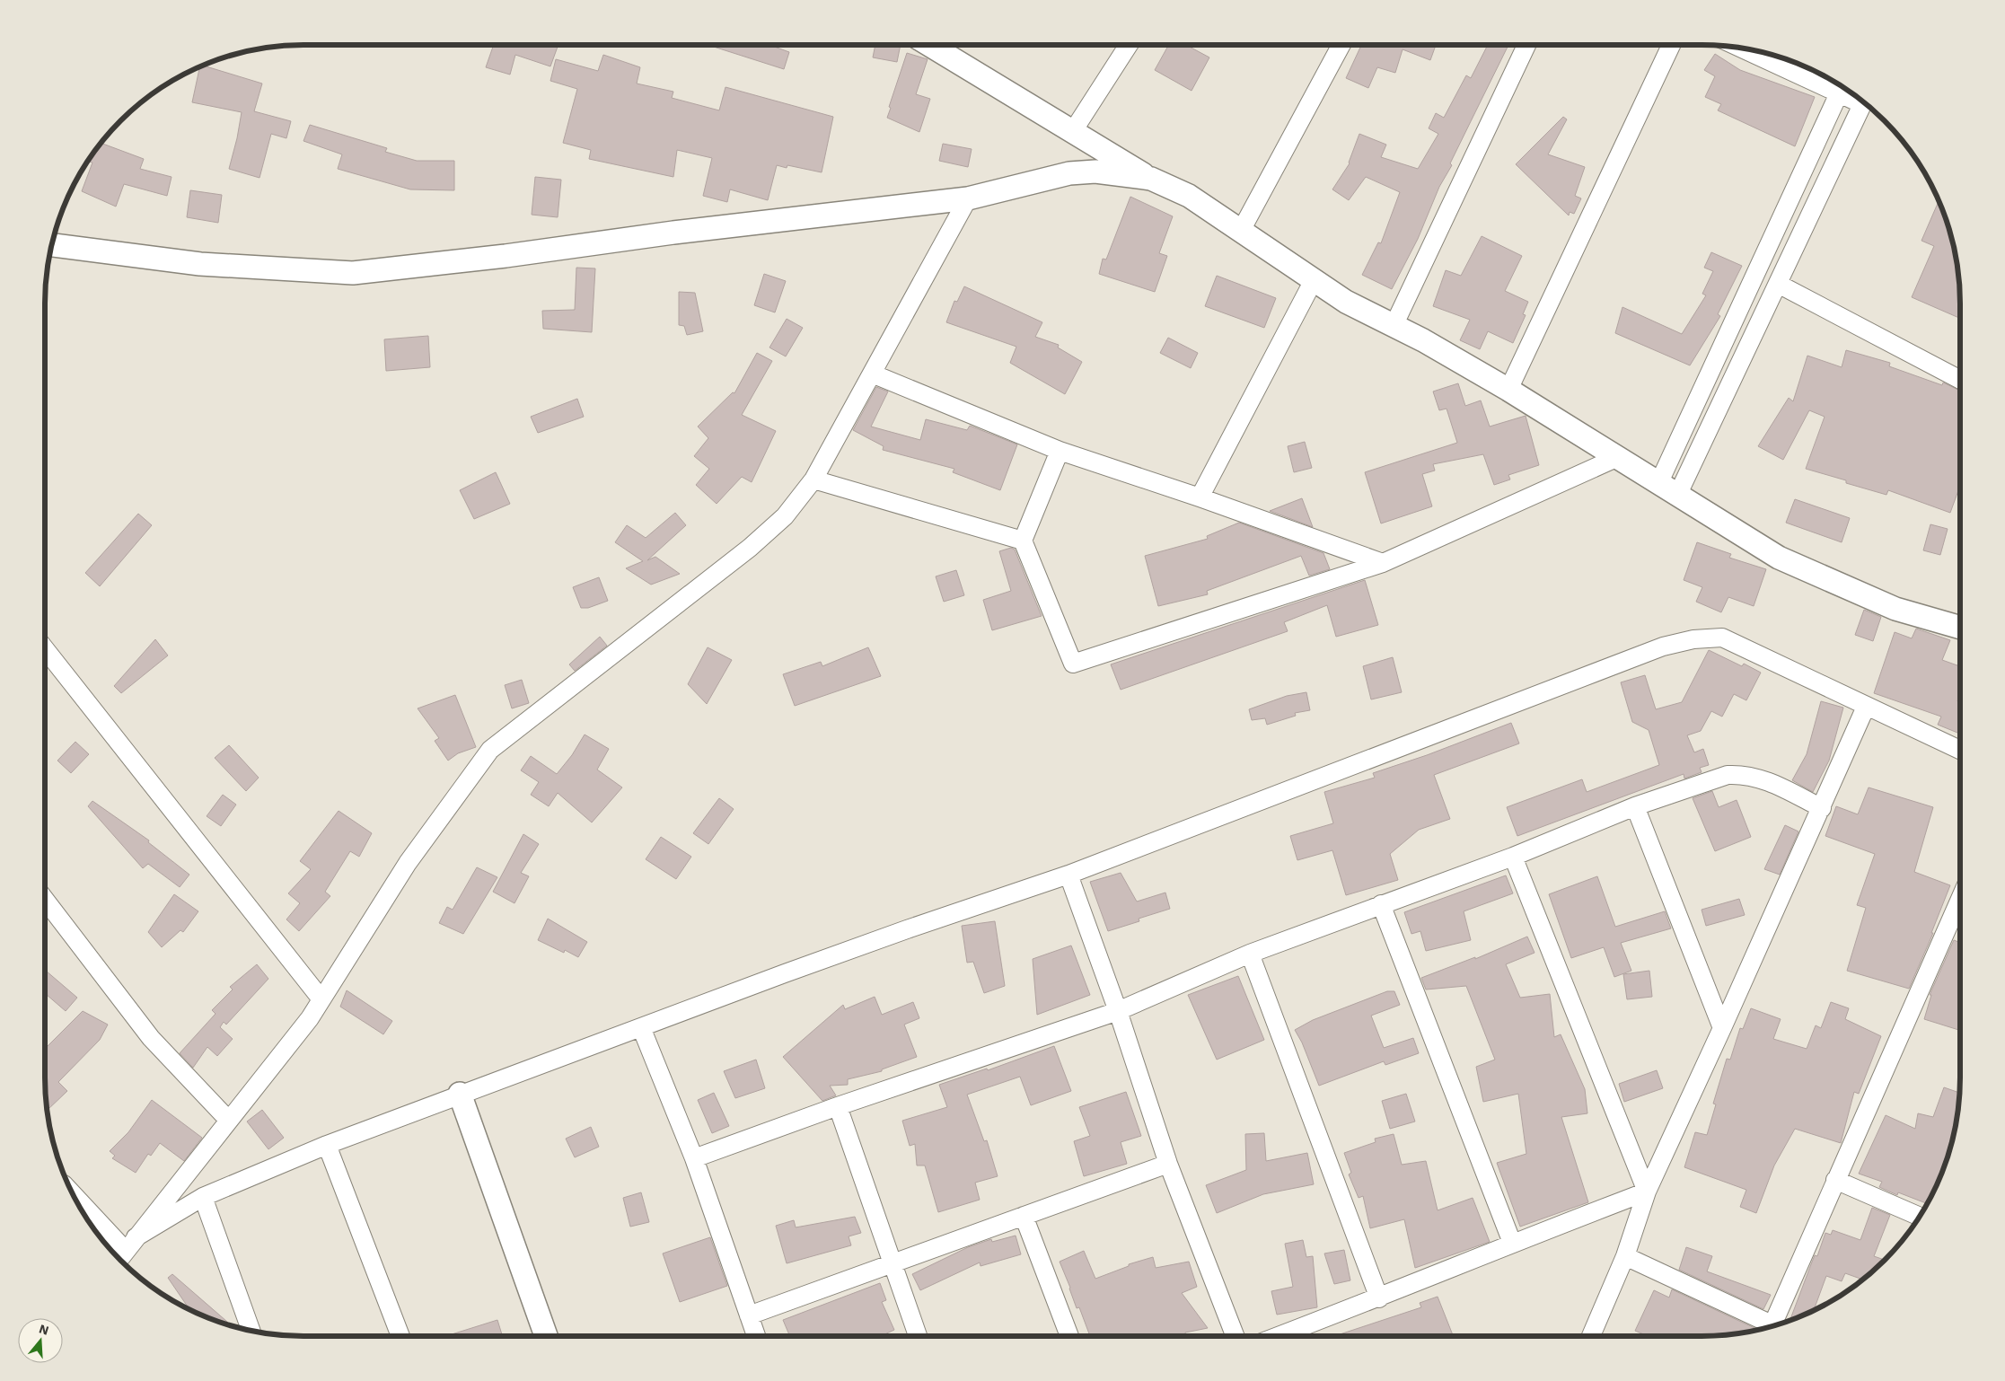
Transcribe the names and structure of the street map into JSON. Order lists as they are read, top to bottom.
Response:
{
  "north": "top"
}
